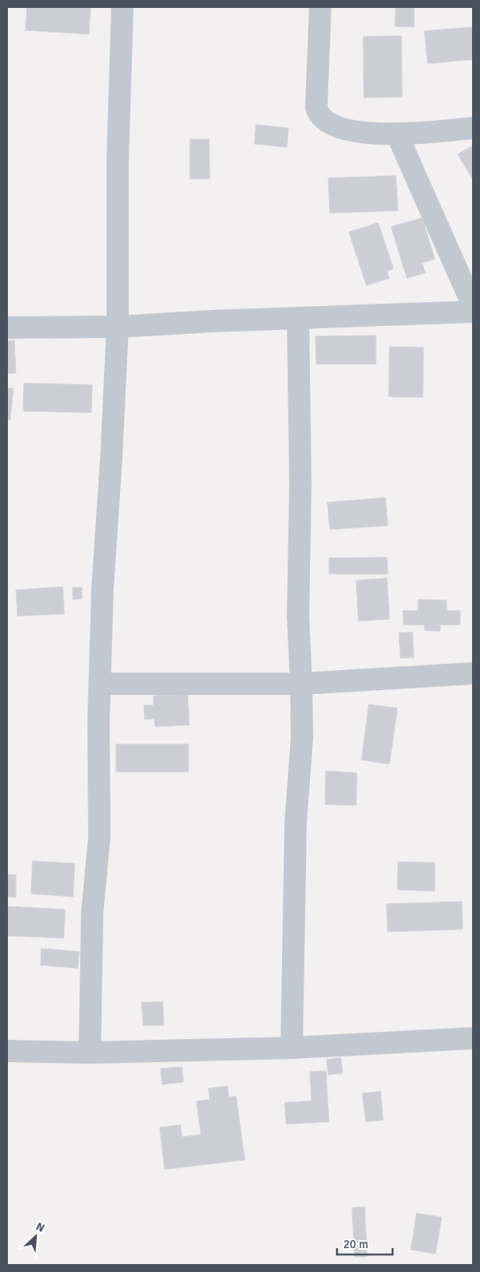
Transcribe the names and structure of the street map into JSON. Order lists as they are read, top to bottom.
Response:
{
  "scale_bar": "20 m",
  "north": "top right"
}
